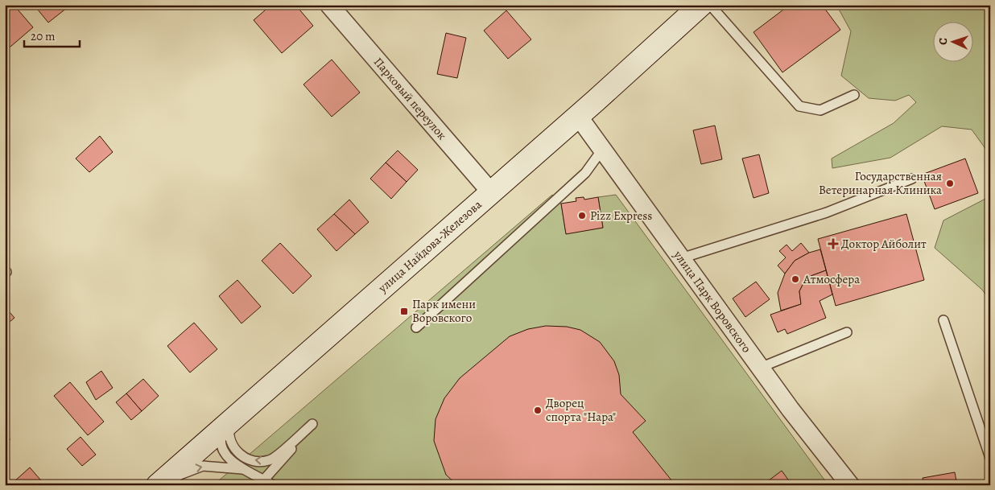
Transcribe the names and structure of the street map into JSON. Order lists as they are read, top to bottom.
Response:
{
  "streets": {
    "main road": ["улица Найдова-Железова"],
    "street": ["Парковый переулок", "улица Парк Воровского"]
  },
  "crossings": [
    ["Парковый переулок", "улица Найдова-Железова"],
    ["улица Найдова-Железова", "улица Парк Воровского"]
  ],
  "places": {
    "other": [
      "Государственная Ветеринарная Клиника",
      "Pizz Express",
      "Атмосфера",
      "Дворец спорта \"Нара\""
    ],
    "health": ["Доктор Айболит"],
    "transit": ["Парк имени Воровского"]
  },
  "scale_bar": "20 m",
  "north": "left"
}
